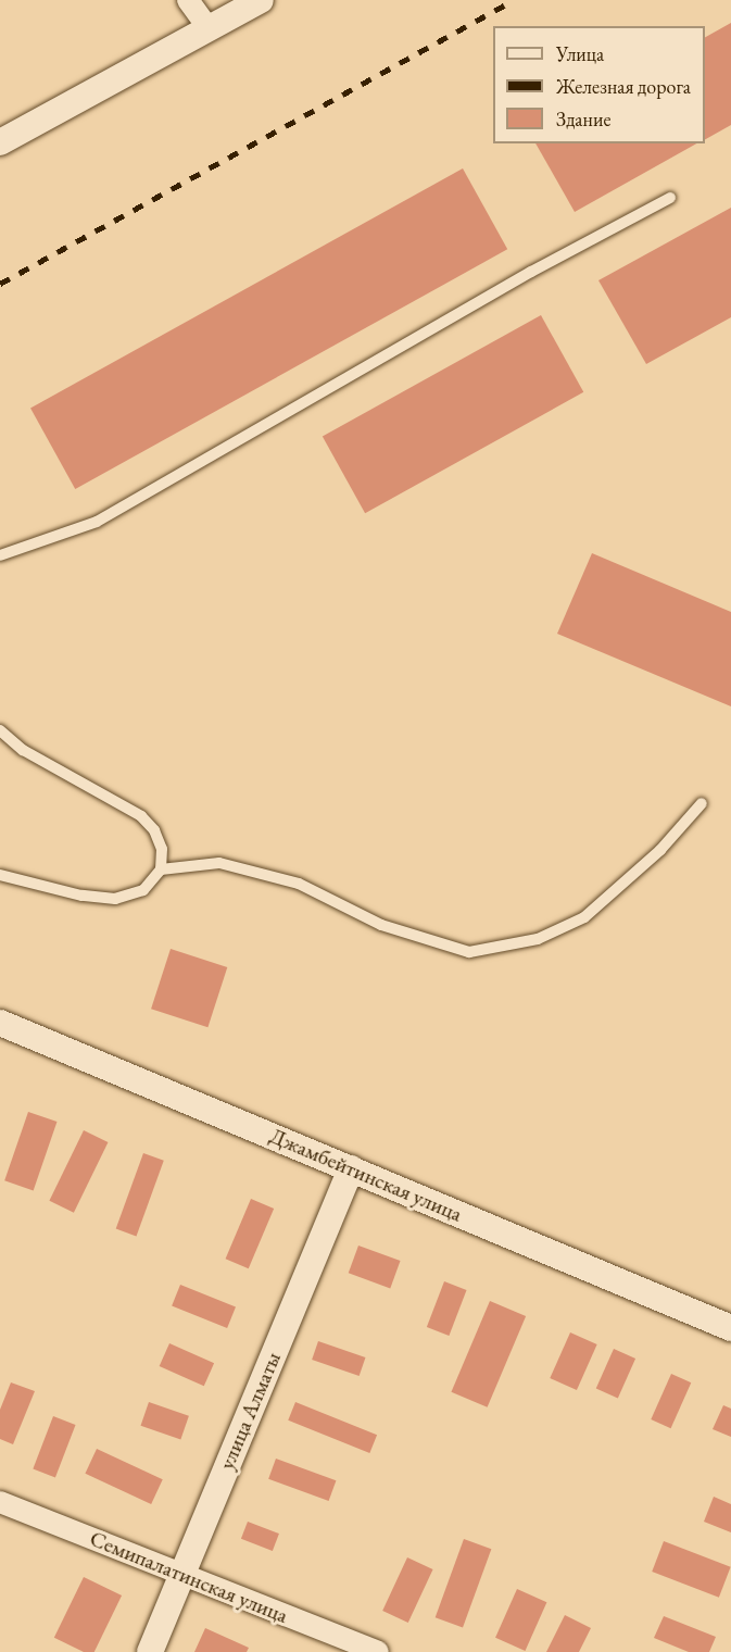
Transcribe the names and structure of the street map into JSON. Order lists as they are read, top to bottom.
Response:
{
  "streets": {
    "street": ["Джамбейтинская улица", "улица Алматы", "Семипалатинская улица"]
  },
  "crossings": [
    ["Джамбейтинская улица", "улица Алматы"],
    ["улица Алматы", "Семипалатинская улица"]
  ],
  "legend": ["Улица", "Железная дорога", "Здание"]
}
